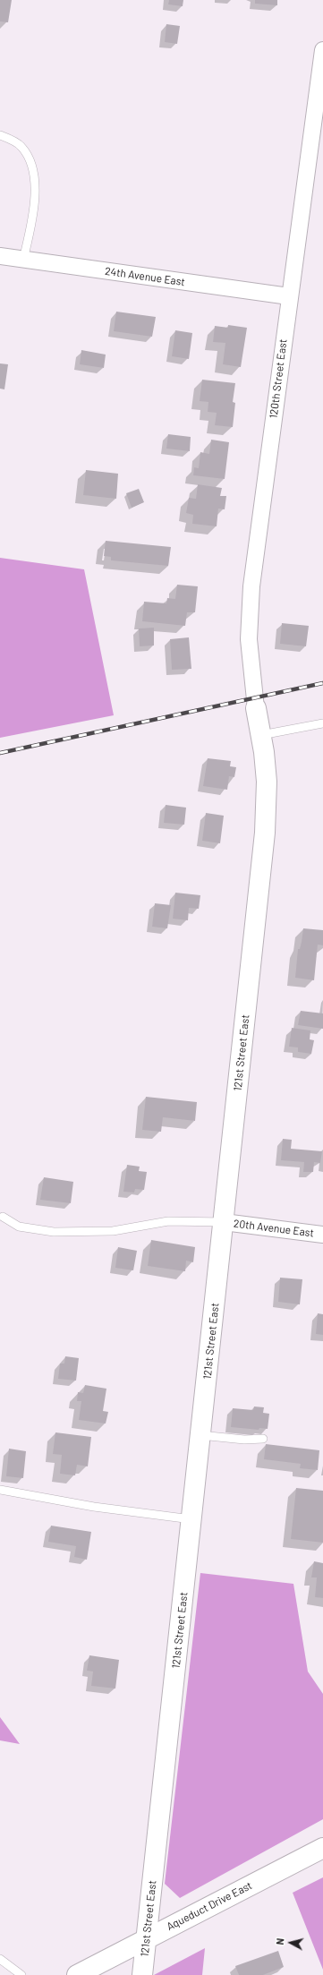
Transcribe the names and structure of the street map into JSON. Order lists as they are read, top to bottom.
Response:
{
  "streets": {
    "street": [
      "24th Avenue East",
      "120th Street East",
      "121st Street East",
      "20th Avenue East",
      "Aqueduct Drive East"
    ]
  },
  "crossings": [
    ["24th Avenue East", "120th Street East"],
    ["120th Street East", "121st Street East"],
    ["121st Street East", "20th Avenue East"],
    ["121st Street East", "Aqueduct Drive East"]
  ],
  "north": "left"
}
